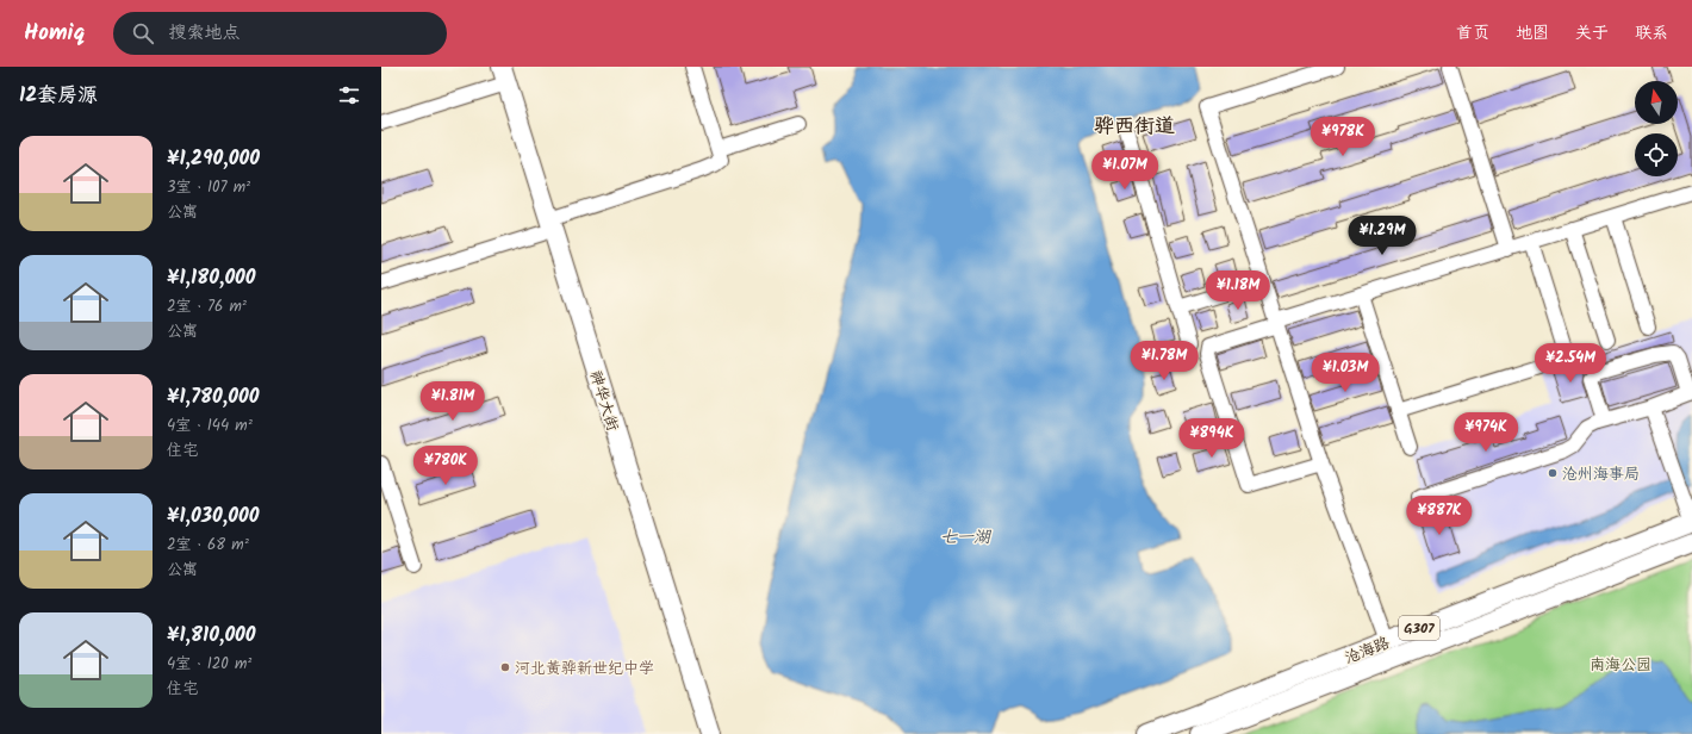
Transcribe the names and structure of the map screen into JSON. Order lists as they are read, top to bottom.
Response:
{
  "streets": {
    "main road": ["神华大街", "G307", "沧海路"]
  },
  "districts": ["骅西街道"],
  "water": ["七一湖"],
  "parks": ["南海公园"],
  "places": ["沧州海事局", "河北黄骅新世纪中学"],
  "north": "top",
  "page": {
    "header": "Homiq",
    "search": "搜索地点",
    "nav": [
      "首页",
      "地图",
      "关于",
      "联系"
    ],
    "heading": "12套房源",
    "price": [
      "¥978K",
      "¥1.07M",
      "¥1.29M",
      "¥1.18M",
      "¥1.78M",
      "¥2.54M",
      "¥1.03M",
      "¥1.81M",
      "¥974K",
      "¥894K",
      "¥780K",
      "¥887K"
    ],
    "list": [
      {
        "name": "¥1,290,000",
        "note": "3室 · 107 m² · 公寓"
      },
      {
        "name": "¥1,180,000",
        "note": "2室 · 76 m² · 公寓"
      },
      {
        "name": "¥1,780,000",
        "note": "4室 · 144 m² · 住宅"
      },
      {
        "name": "¥1,030,000",
        "note": "2室 · 68 m² · 公寓"
      },
      {
        "name": "¥1,810,000",
        "note": "4室 · 120 m² · 住宅"
      }
    ]
  }
}
